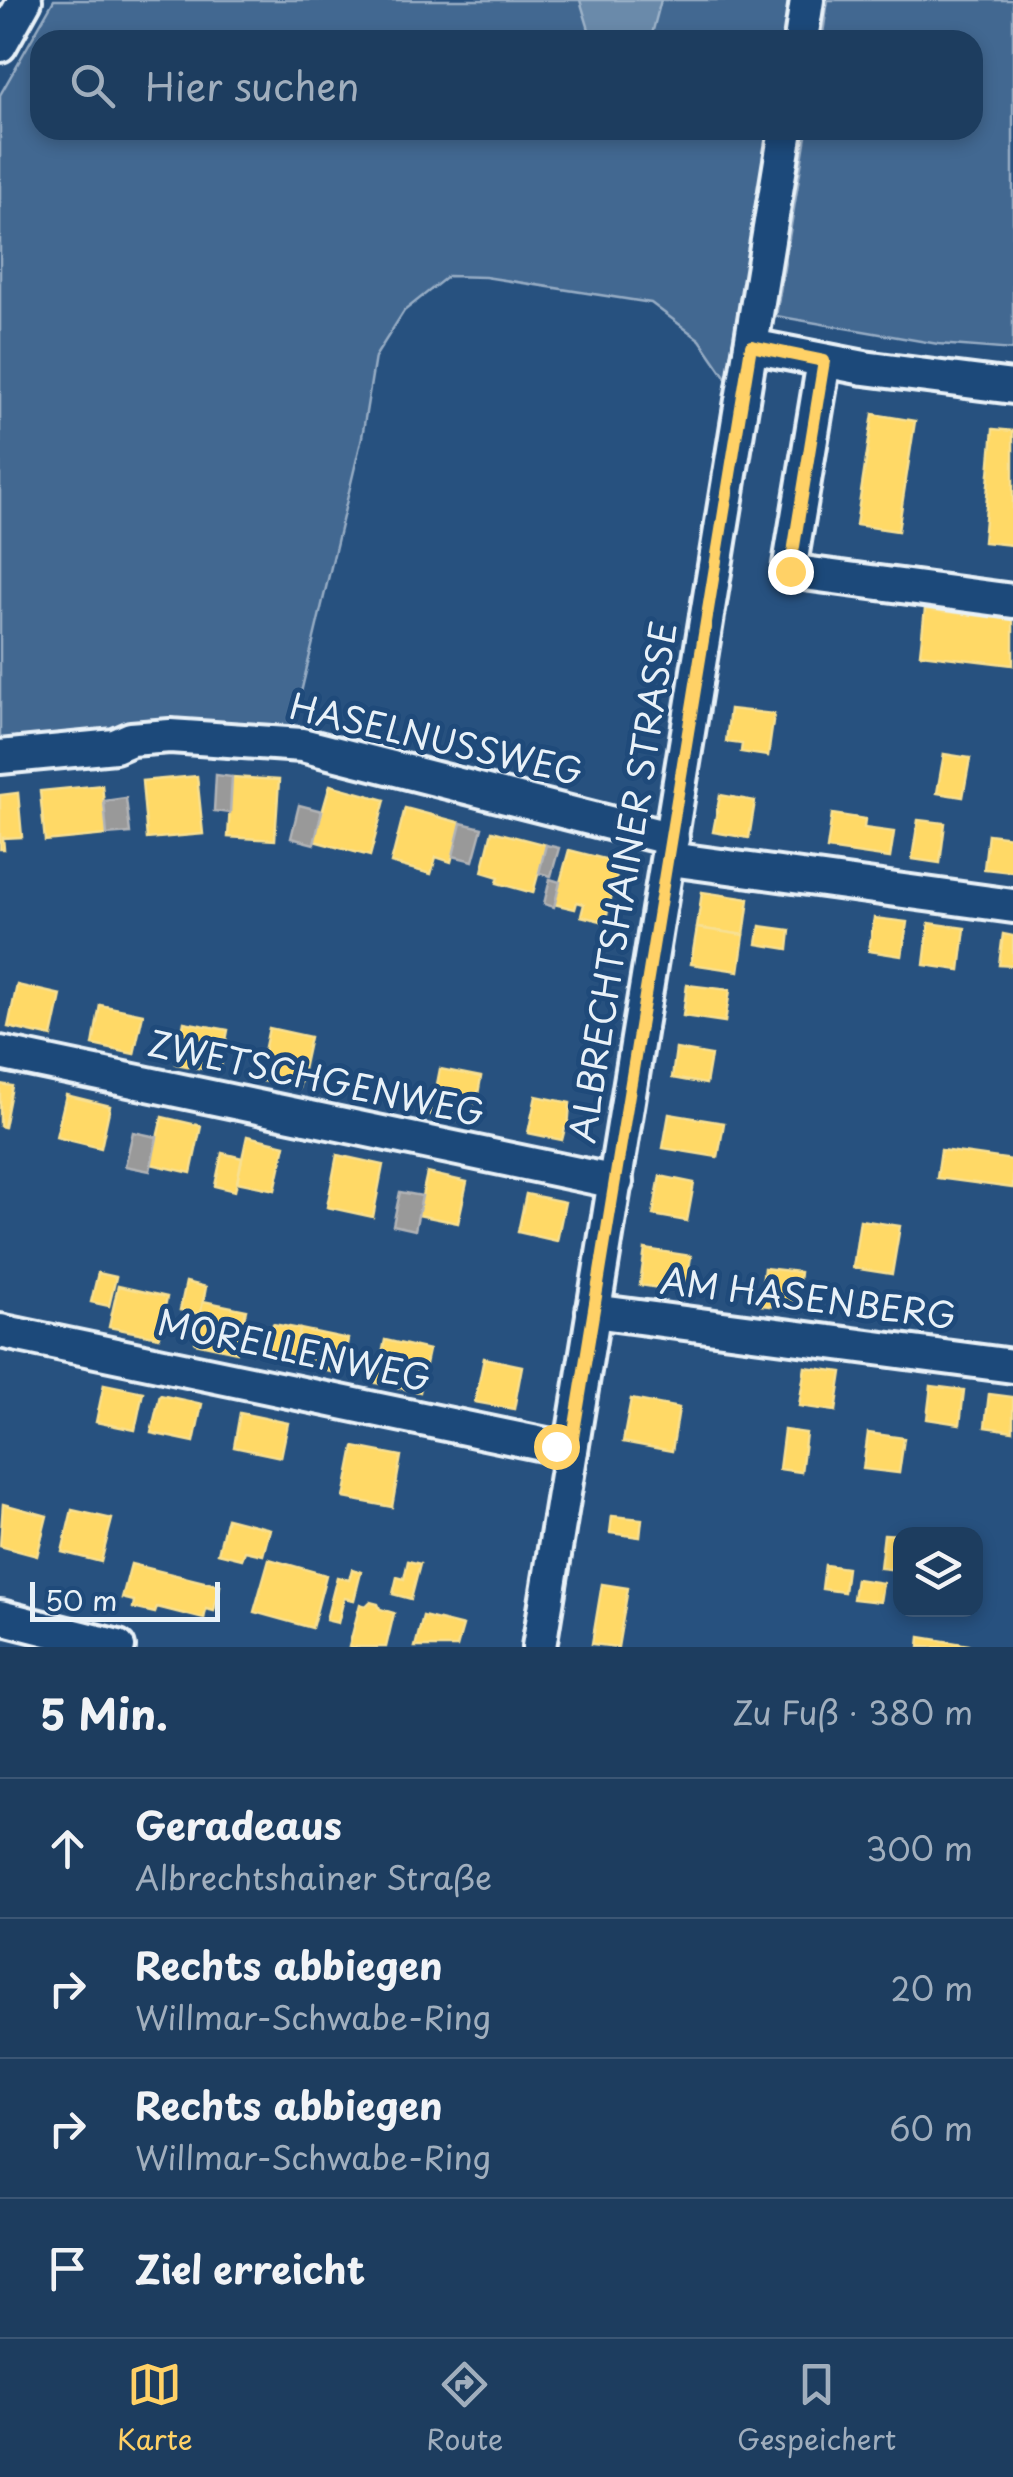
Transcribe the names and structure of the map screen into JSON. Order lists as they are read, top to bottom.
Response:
{
  "streets": {
    "street": [
      "HASELNUSSWEG",
      "ALBRECHTSHAINER STRASSE",
      "ZWETSCHGENWEG",
      "AM HASENBERG",
      "MORELLENWEG"
    ]
  },
  "crossings": [
    ["HASELNUSSWEG", "ALBRECHTSHAINER STRASSE"],
    ["ALBRECHTSHAINER STRASSE", "ZWETSCHGENWEG"],
    ["ALBRECHTSHAINER STRASSE", "AM HASENBERG"],
    ["ALBRECHTSHAINER STRASSE", "MORELLENWEG"]
  ],
  "scale_bar": "50 m",
  "page": {
    "search": "Hier suchen",
    "scale": "50 m",
    "heading": ["5 Min.", "Zu Fuß · 380 m"],
    "list": [
      ["Geradeaus", "Albrechtshainer Straße", "300 m"],
      ["Rechts abbiegen", "Willmar-Schwabe-Ring", "20 m"],
      ["Rechts abbiegen", "Willmar-Schwabe-Ring", "60 m"],
      "Ziel erreicht"
    ],
    "nav": ["Karte", "Route", "Gespeichert"]
  }
}
